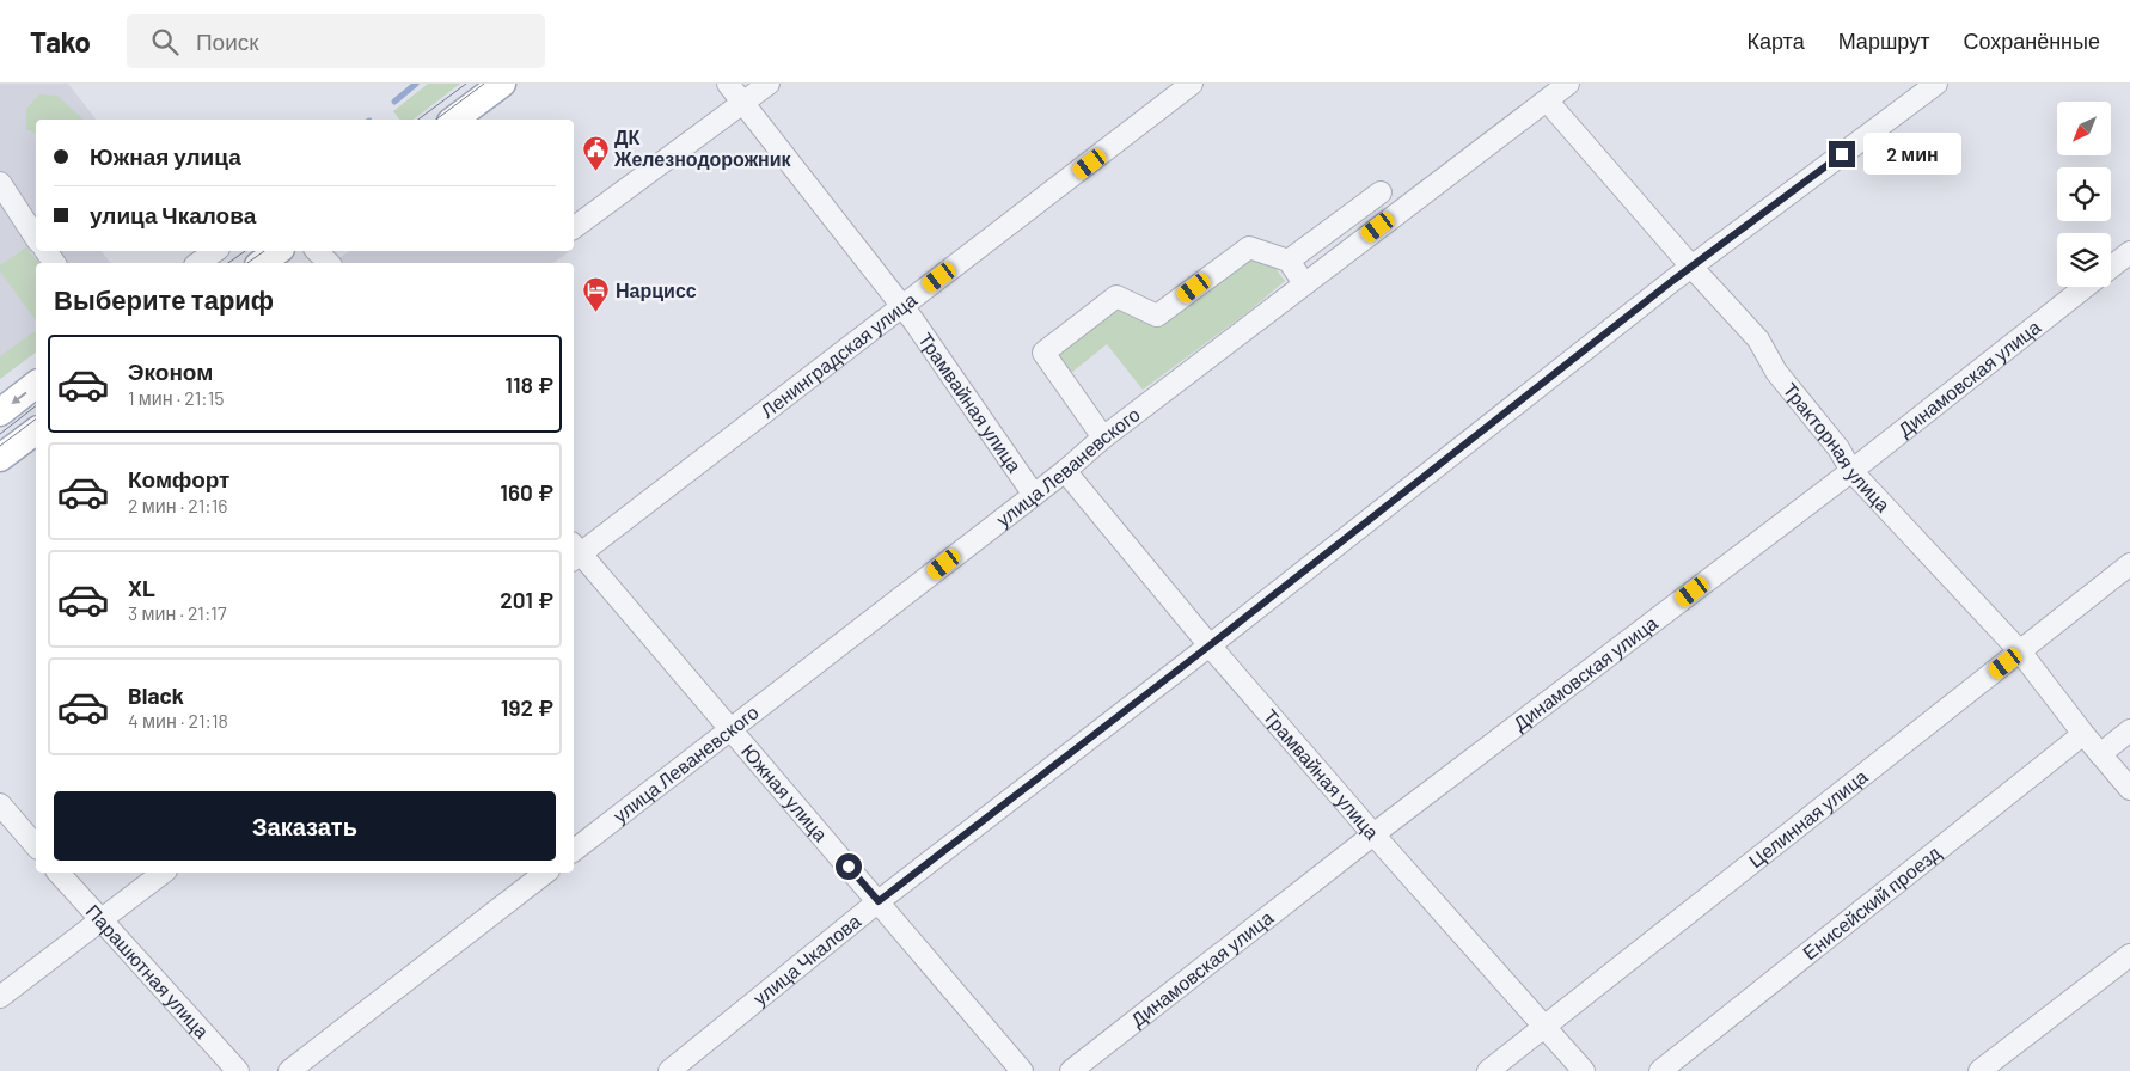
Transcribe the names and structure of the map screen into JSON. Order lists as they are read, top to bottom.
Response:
{
  "streets": {
    "street": [
      "Ленинградская улица",
      "Динамовская улица",
      "Трамвайная улица",
      "Тракторная улица",
      "улица Леваневского",
      "Южная улица",
      "Целинная улица",
      "Енисейский проезд",
      "улица Чкалова",
      "Парашютная улица"
    ]
  },
  "crossings": [
    ["Ленинградская улица", "Трамвайная улица"],
    ["Ленинградская улица", "Южная улица"],
    ["Динамовская улица", "Трамвайная улица"],
    ["Динамовская улица", "Тракторная улица"],
    ["Трамвайная улица", "улица Леваневского"],
    ["Трамвайная улица", "Целинная улица"],
    ["Трамвайная улица", "улица Чкалова"],
    ["Тракторная улица", "улица Леваневского"],
    ["Тракторная улица", "Целинная улица"],
    ["Тракторная улица", "Енисейский проезд"],
    ["Тракторная улица", "улица Чкалова"],
    ["улица Леваневского", "Южная улица"],
    ["Южная улица", "улица Чкалова"]
  ],
  "places": {
    "public building": ["ДК Железнодорожник"],
    "hotel": ["Нарцисс"]
  },
  "north": "bottom left",
  "page": {
    "header": "Tako",
    "search": "Поиск",
    "nav": ["Карта", "Маршрут", "Сохранённые"],
    "banner": ["Южная улица", "улица Чкалова"],
    "bubble": "2 мин",
    "heading": "Выберите тариф",
    "list": [
      {
        "name": "Эконом",
        "note": "1 мин · 21:15",
        "value": "118 ₽"
      },
      {
        "name": "Комфорт",
        "note": "2 мин · 21:16",
        "value": "160 ₽"
      },
      {
        "name": "XL",
        "note": "3 мин · 21:17",
        "value": "201 ₽"
      },
      {
        "name": "Black",
        "note": "4 мин · 21:18",
        "value": "192 ₽"
      }
    ],
    "buttons": "Заказать"
  }
}
